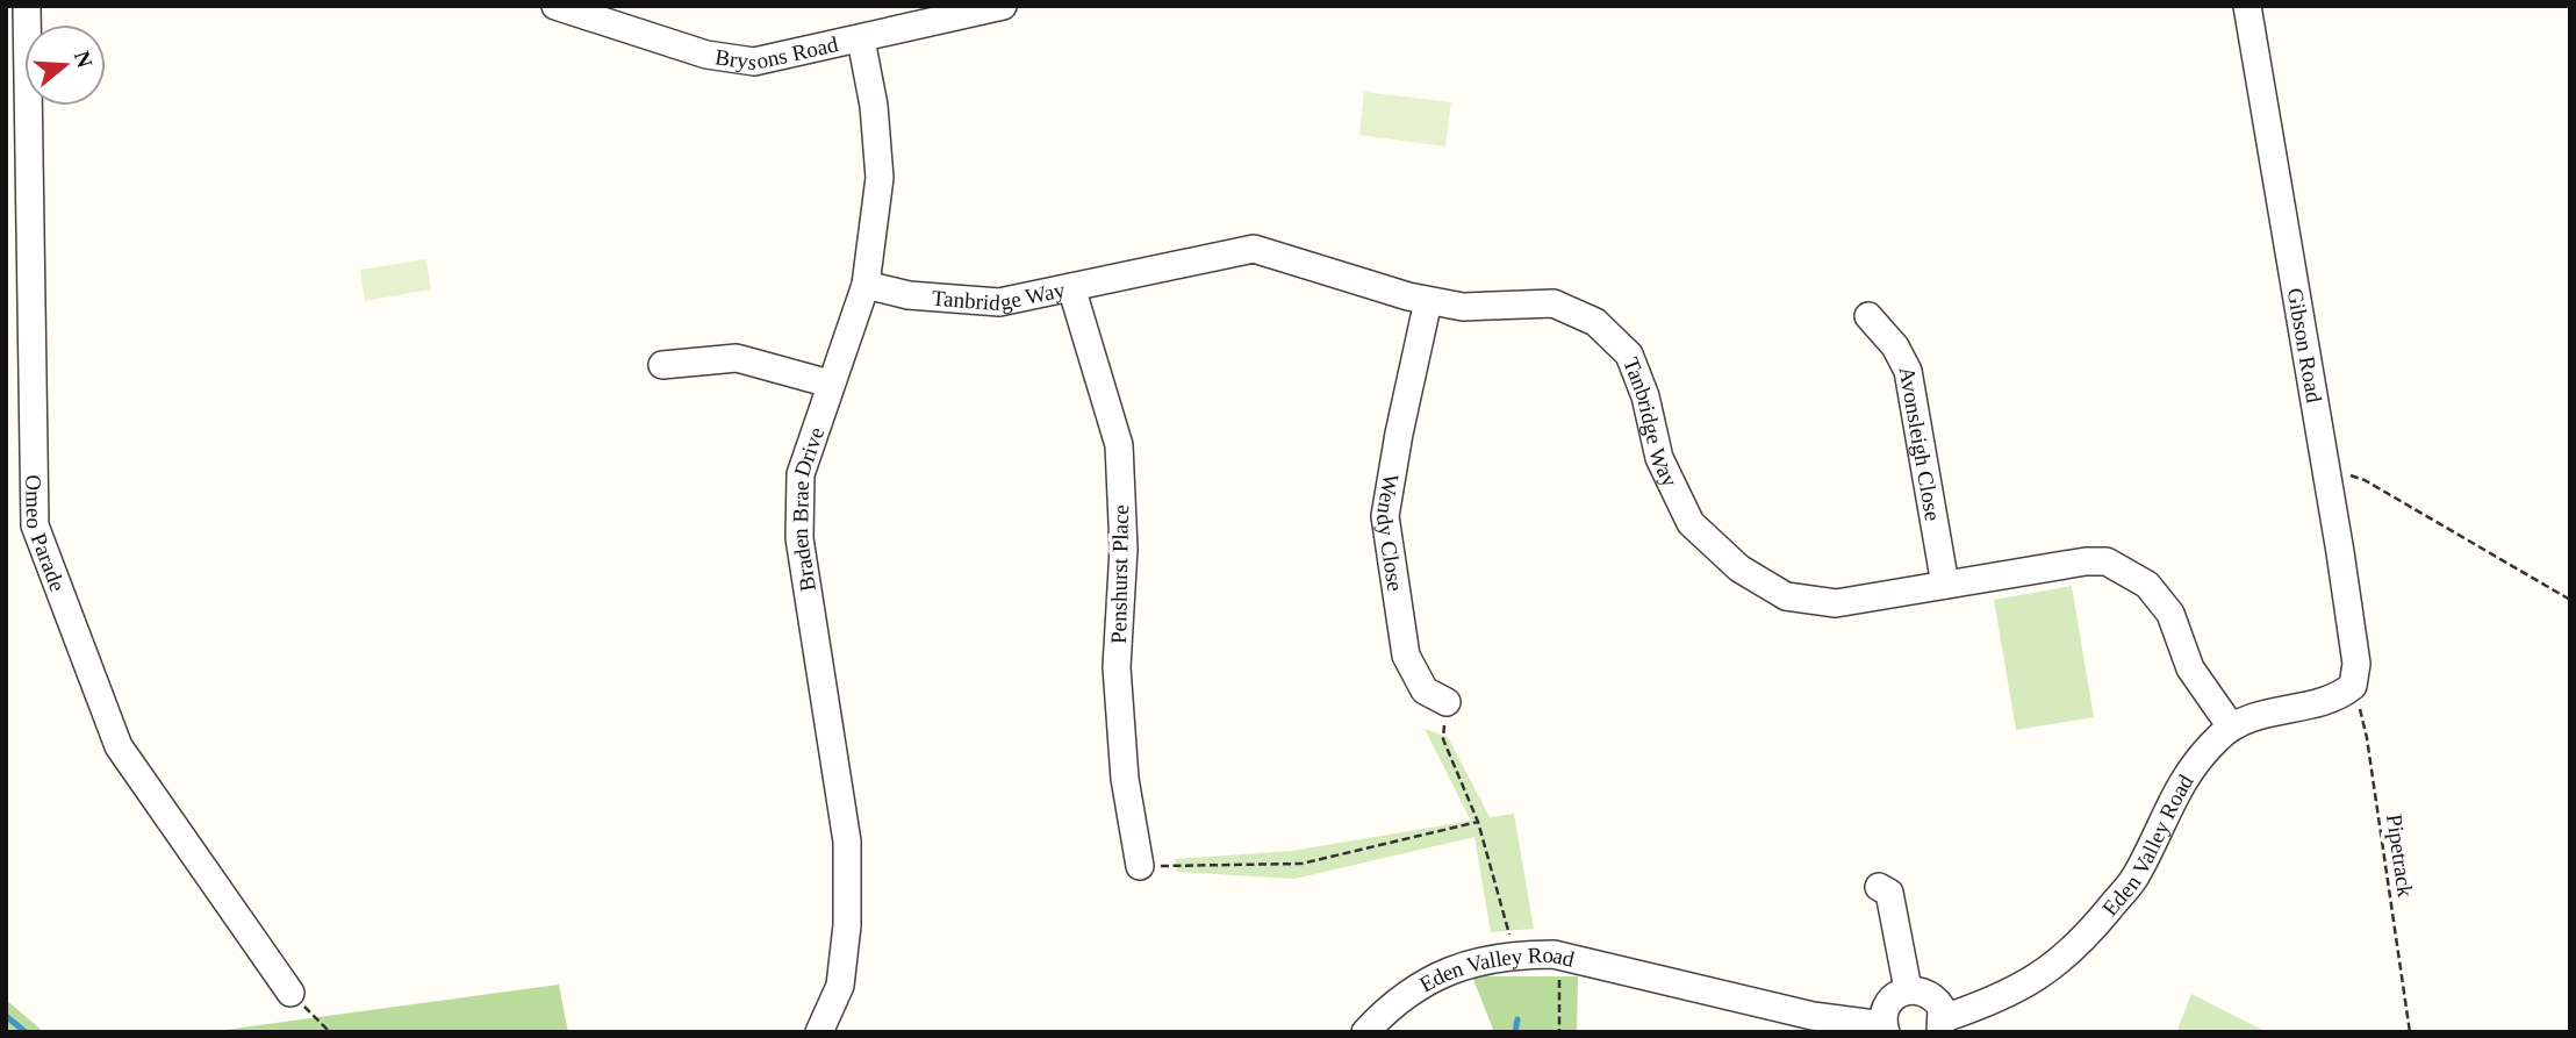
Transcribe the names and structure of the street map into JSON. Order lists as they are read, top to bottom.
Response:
{
  "streets": {
    "street": [
      "Brysons Road",
      "Tanbridge Way",
      "Gibson Road",
      "Avonsleigh Close",
      "Braden Brae Drive",
      "Omeo Parade",
      "Wendy Close",
      "Penshurst Place",
      "Eden Valley Road"
    ],
    "path": ["Pipetrack"]
  },
  "crossings": [
    ["Brysons Road", "Braden Brae Drive"],
    ["Tanbridge Way", "Avonsleigh Close"],
    ["Tanbridge Way", "Braden Brae Drive"],
    ["Tanbridge Way", "Wendy Close"],
    ["Tanbridge Way", "Penshurst Place"],
    ["Tanbridge Way", "Eden Valley Road"],
    ["Gibson Road", "Eden Valley Road"],
    ["Gibson Road", "Pipetrack"],
    ["Eden Valley Road", "Pipetrack"]
  ],
  "north": "right"
}
